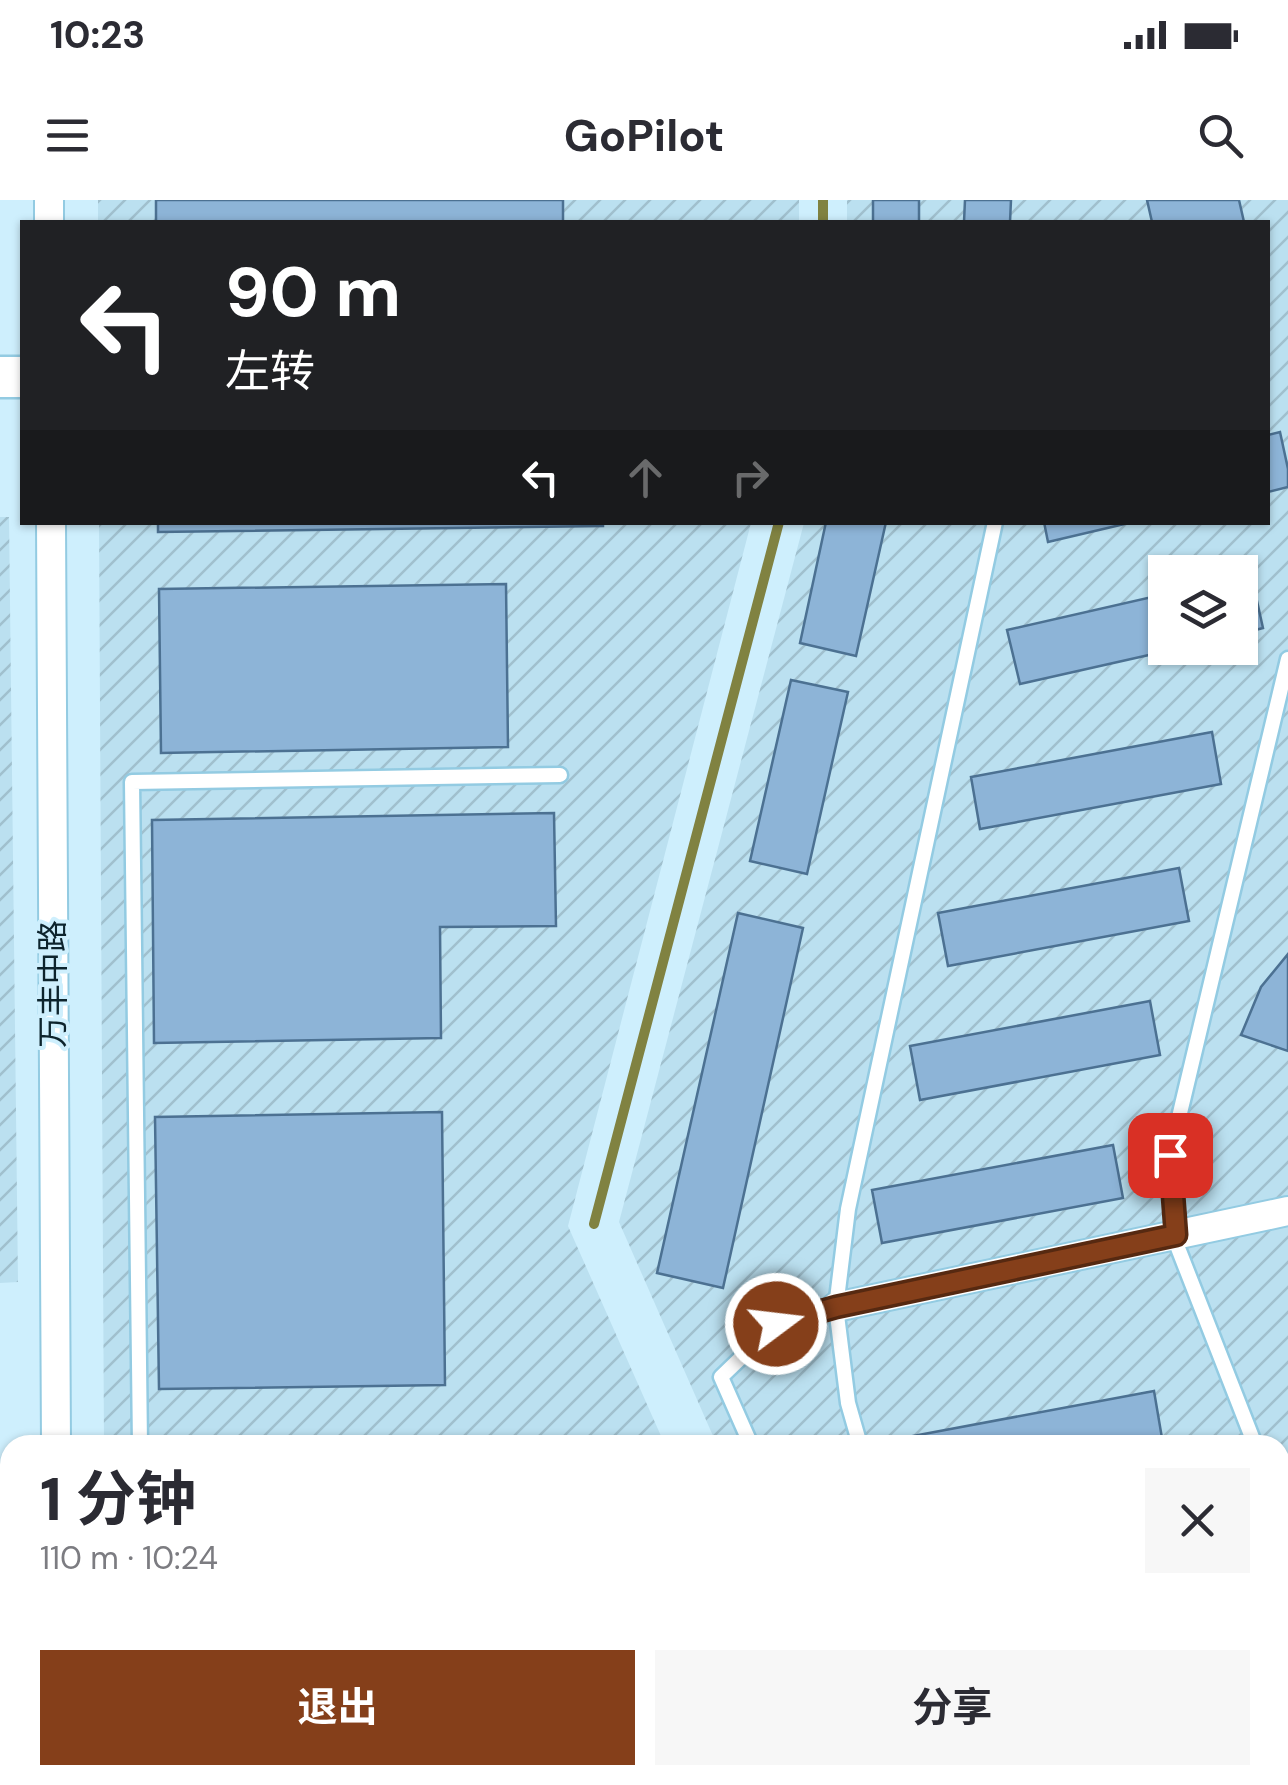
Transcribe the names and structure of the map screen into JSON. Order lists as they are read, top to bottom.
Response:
{
  "streets": {
    "street": ["万丰中路"]
  },
  "page": {
    "status": "10:23",
    "header": "GoPilot",
    "turn": ["90 m", "左转"],
    "heading": ["1 分钟", "110 m · 10:24"],
    "buttons": ["退出", "分享"]
  }
}
